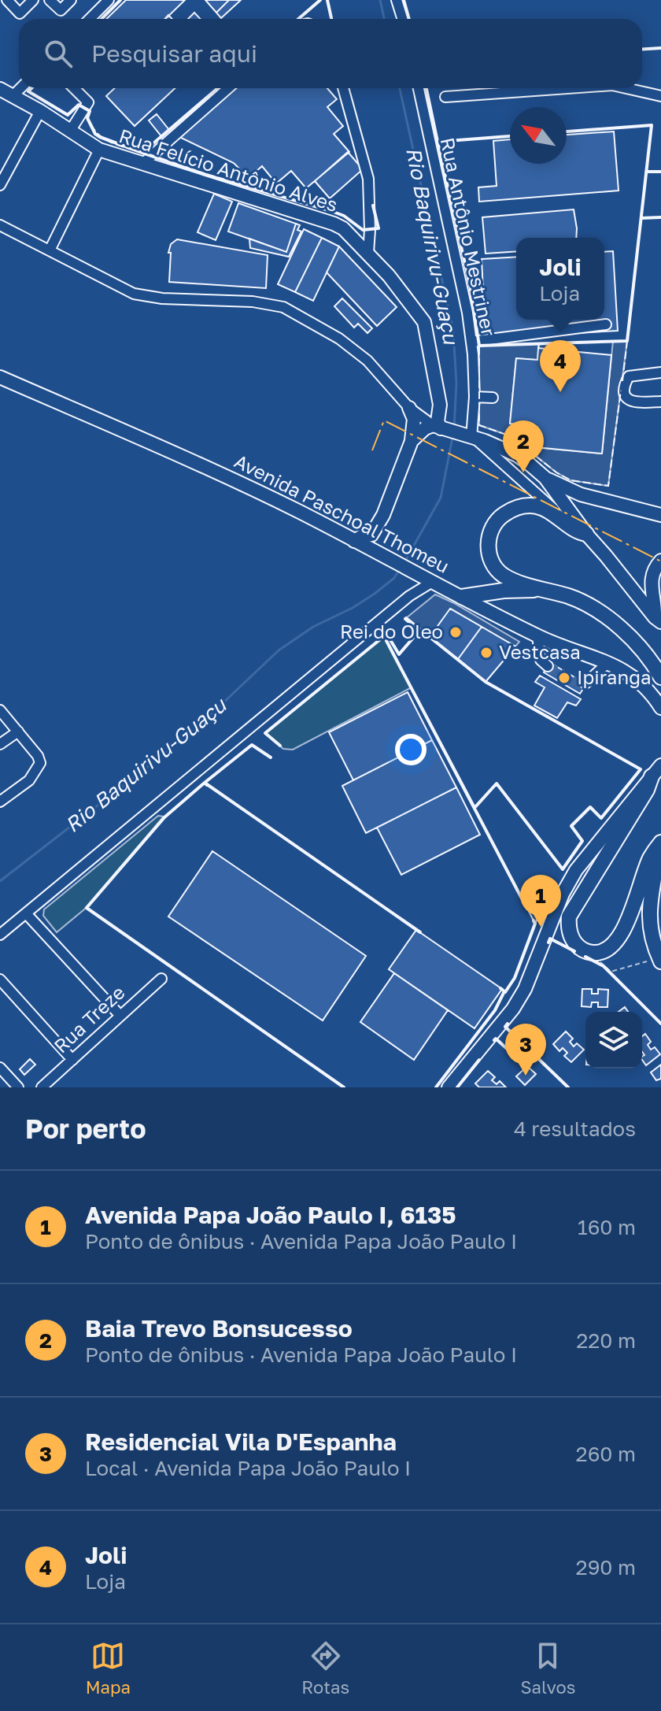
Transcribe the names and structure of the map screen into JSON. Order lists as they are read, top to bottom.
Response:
{
  "streets": {
    "main road": ["Rua Felício Antônio Alves", "Avenida Paschoal Thomeu"],
    "street": ["Rua Antônio Mestriner", "Rua Treze"]
  },
  "water": ["Rio Baquirivu-Guaçu"],
  "places": ["Rei do Oleo", "Vestcasa", "Ipiranga"],
  "north": "top left",
  "page": {
    "search": "Pesquisar aqui",
    "popup": ["Joli", "Loja"],
    "pins": [
      "4",
      "2",
      "1",
      "3"
    ],
    "heading": ["Por perto", "4 resultados"],
    "list": [
      {
        "mark": "1",
        "name": "Avenida Papa João Paulo I, 6135",
        "note": "Ponto de ônibus · Avenida Papa João Paulo I",
        "value": "160 m"
      },
      {
        "mark": "2",
        "name": "Baia Trevo Bonsucesso",
        "note": "Ponto de ônibus · Avenida Papa João Paulo I",
        "value": "220 m"
      },
      {
        "mark": "3",
        "name": "Residencial Vila D'Espanha",
        "note": "Local · Avenida Papa João Paulo I",
        "value": "260 m"
      },
      {
        "mark": "4",
        "name": "Joli",
        "note": "Loja",
        "value": "290 m"
      }
    ],
    "nav": ["Mapa", "Rotas", "Salvos"]
  }
}
